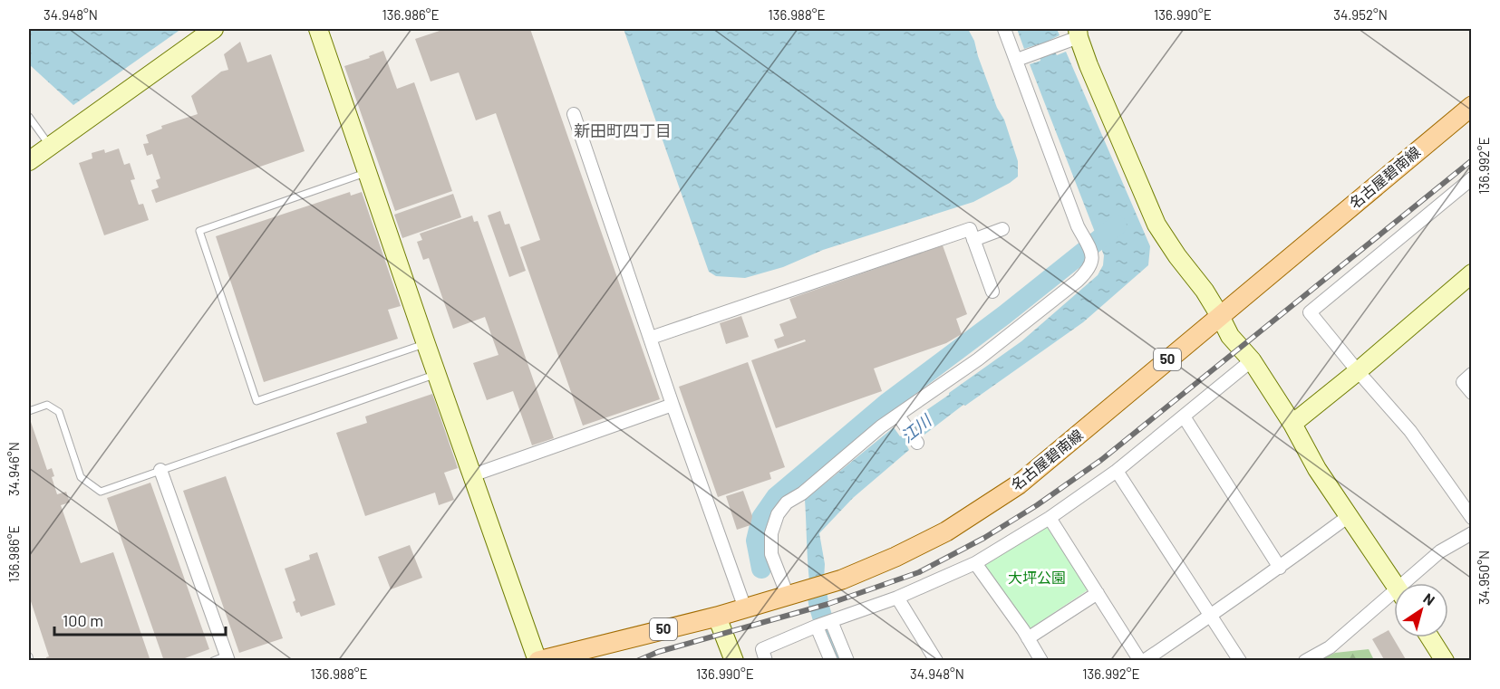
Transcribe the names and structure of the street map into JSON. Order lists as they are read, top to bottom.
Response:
{
  "streets": {
    "main road": ["名古屋碧南線", "50"]
  },
  "districts": ["新田町四丁目"],
  "water": ["江川"],
  "parks": ["大坪公園"],
  "scale_bar": "100 m",
  "north": "top right",
  "coordinates": [
    "34.948°N",
    "136.986°E",
    "136.988°E",
    "136.990°E",
    "34.952°N",
    "136.992°E",
    "34.946°N",
    "34.950°N"
  ]
}
